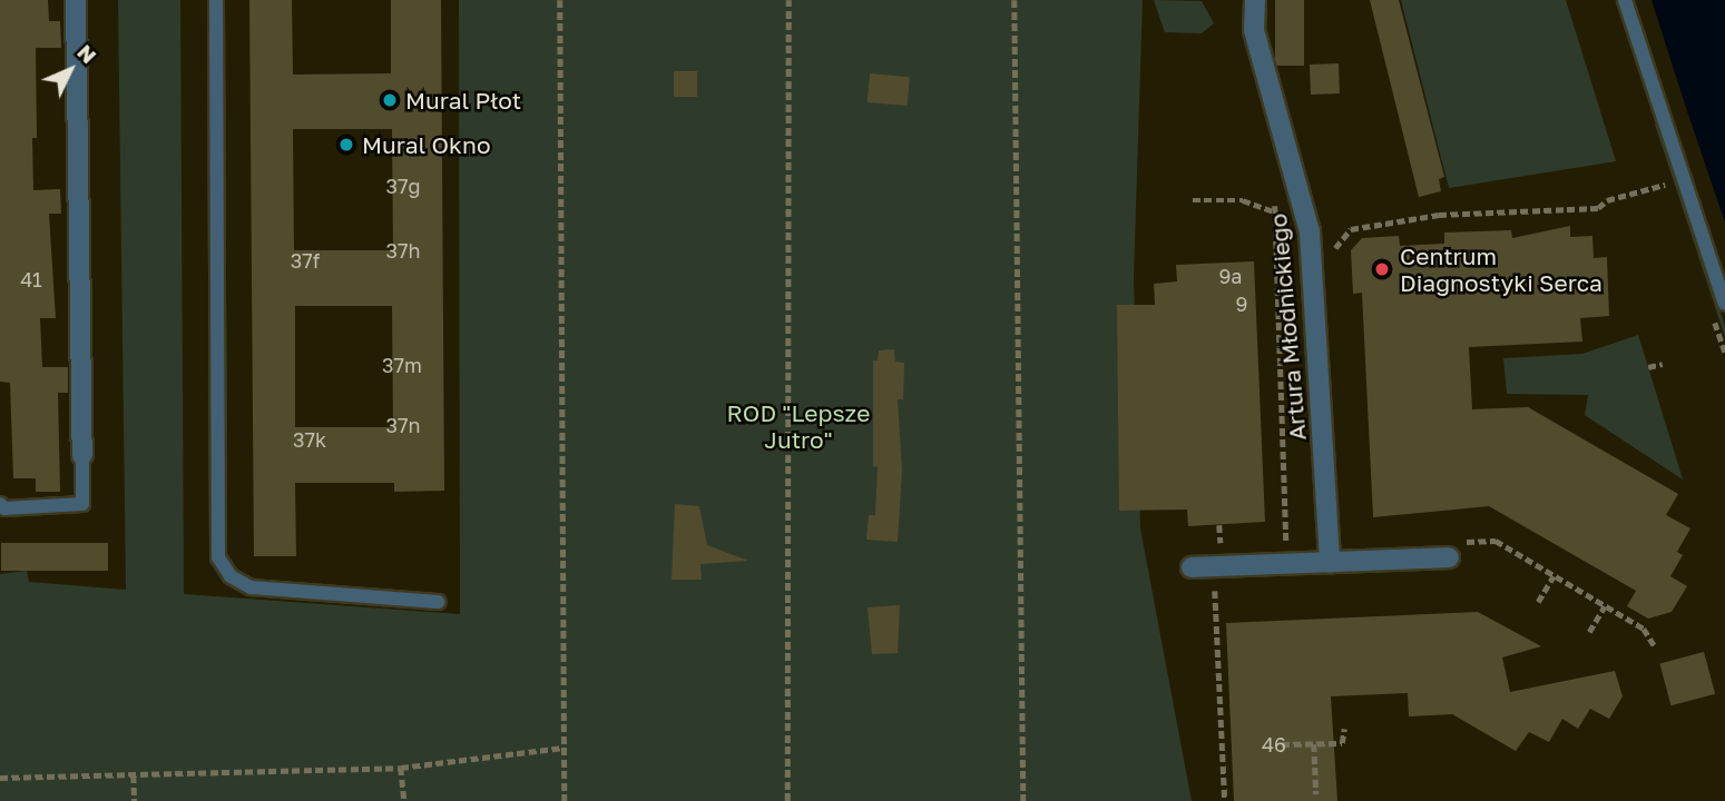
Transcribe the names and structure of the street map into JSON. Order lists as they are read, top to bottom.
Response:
{
  "streets": {
    "street": ["Artura Młodnickiego"]
  },
  "parks": ["ROD \"Lepsze Jutro\""],
  "places": ["Mural Płot", "Mural Okno", "Centrum Diagnostyki Serca"],
  "house_numbers": [
    "37g",
    "37h",
    "37f",
    "9a",
    "41",
    "9",
    "37m",
    "37n",
    "37k",
    "46"
  ],
  "north": "top right"
}
